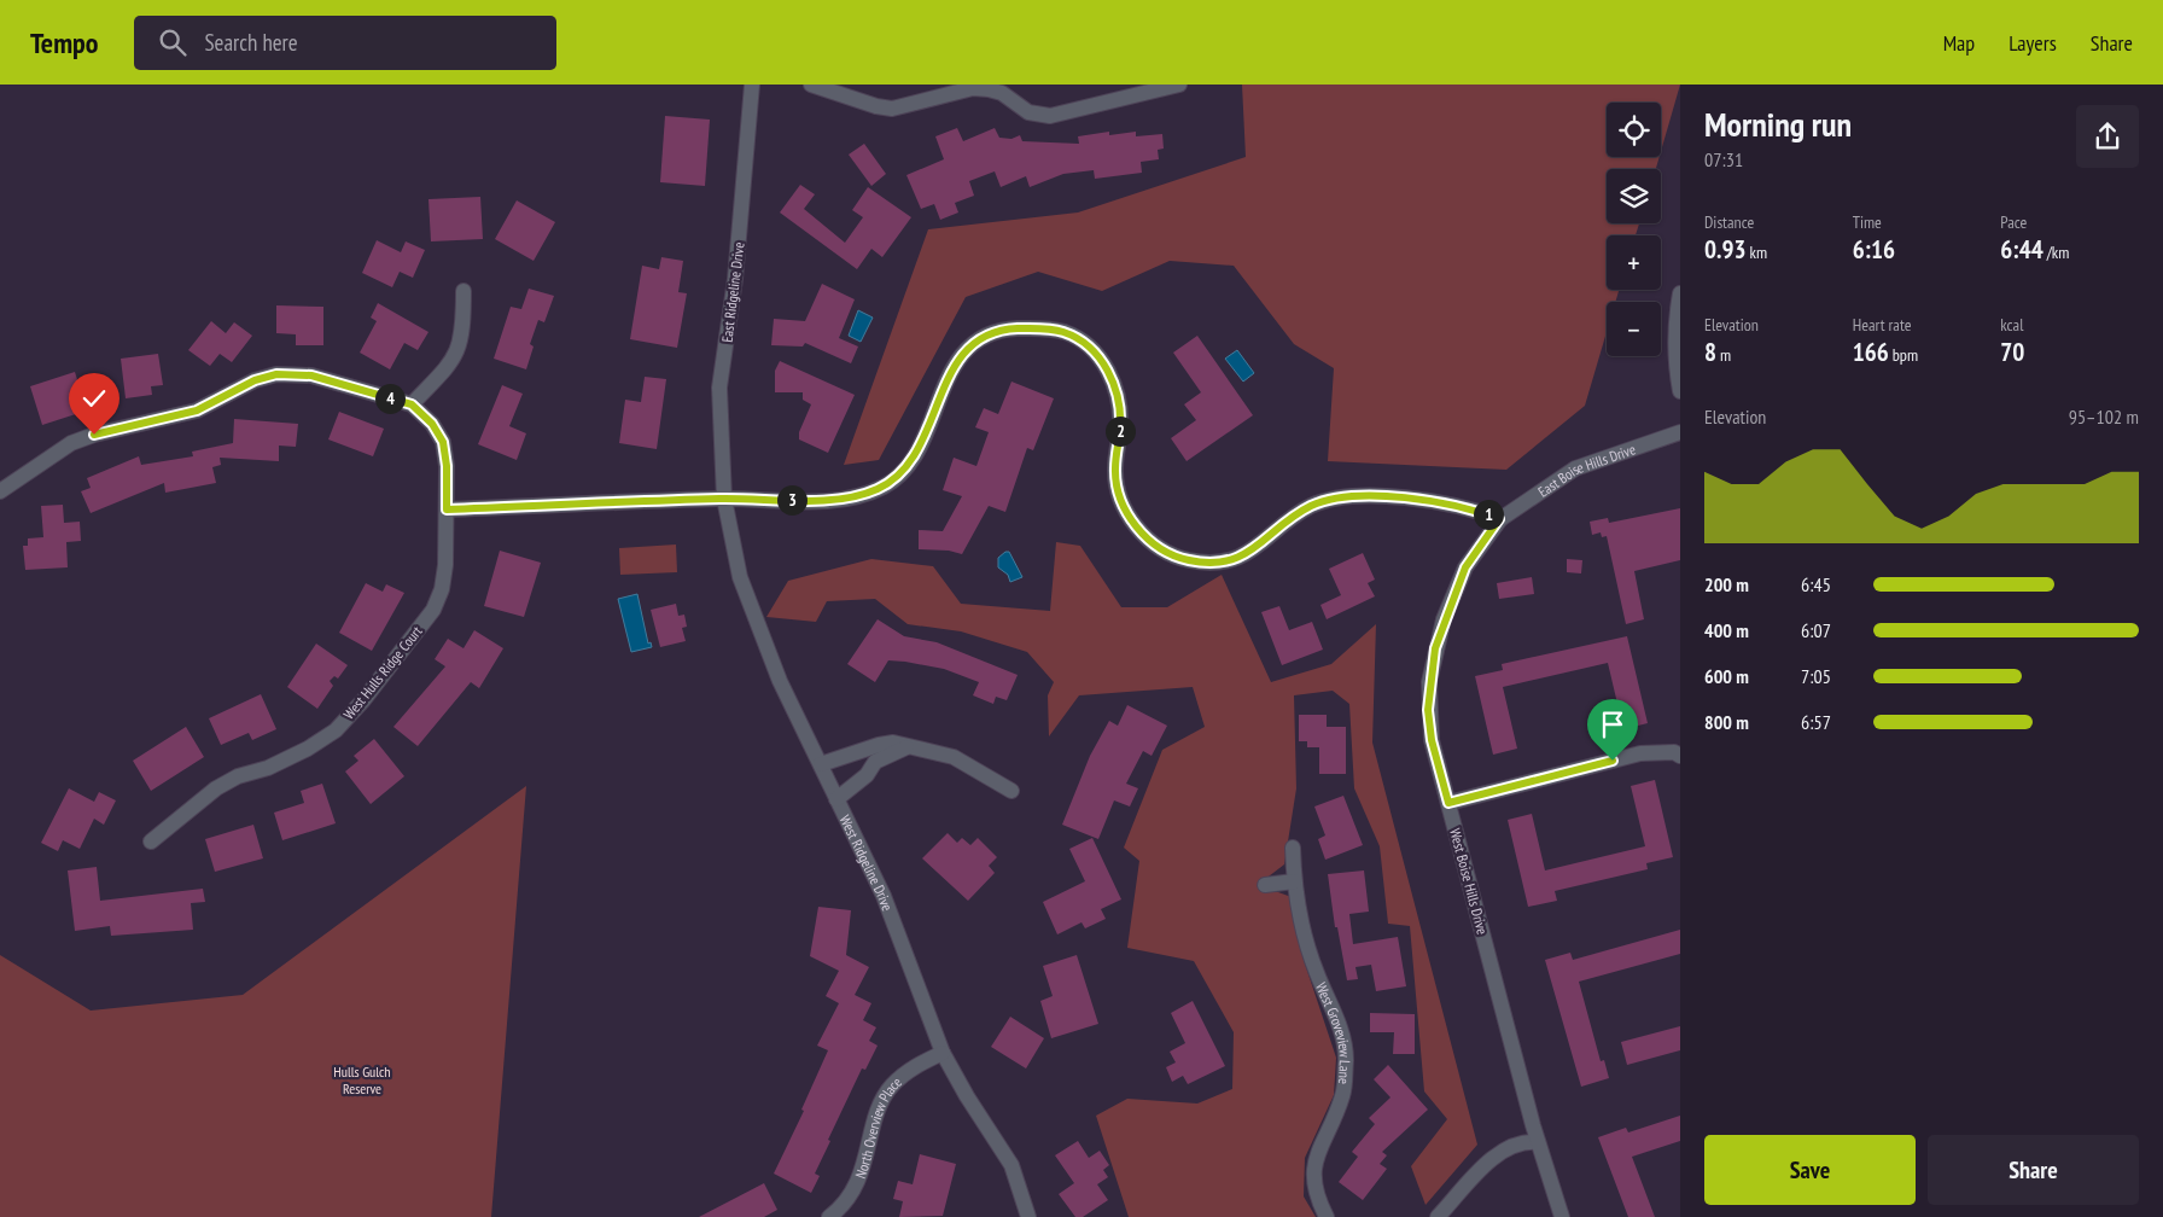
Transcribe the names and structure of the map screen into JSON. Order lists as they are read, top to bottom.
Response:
{
  "streets": {
    "street": [
      "East Ridgeline Drive",
      "East Boise Hills Drive",
      "West Hulls Ridge Court",
      "West Ridgeline Drive",
      "West Boise Hills Drive",
      "West Groveview Lane",
      "North Overview Place"
    ]
  },
  "crossings": [
    ["East Ridgeline Drive", "West Ridgeline Drive"],
    ["East Boise Hills Drive", "West Boise Hills Drive"],
    ["West Ridgeline Drive", "North Overview Place"]
  ],
  "parks": ["Hulls Gulch Reserve"],
  "page": {
    "header": "Tempo",
    "search": "Search here",
    "nav": ["Map", "Layers", "Share"],
    "heading": ["Morning run", "07:31"],
    "map_buttons": ["+", "−"],
    "stats": [
      ["Distance", "0.93 km"],
      ["Time", "6:16"],
      ["Pace", "6:44 /km"],
      ["Elevation", "8 m"],
      ["Heart rate", "166 bpm"],
      ["kcal", "70"]
    ],
    "pins": [
      "4",
      "2",
      "3",
      "1"
    ],
    "chart": ["Elevation", "95–102 m"],
    "list": [
      {
        "name": "200 m",
        "note": "6:45"
      },
      {
        "name": "400 m",
        "note": "6:07"
      },
      {
        "name": "600 m",
        "note": "7:05"
      },
      {
        "name": "800 m",
        "note": "6:57"
      }
    ],
    "buttons": ["Save", "Share"]
  }
}
